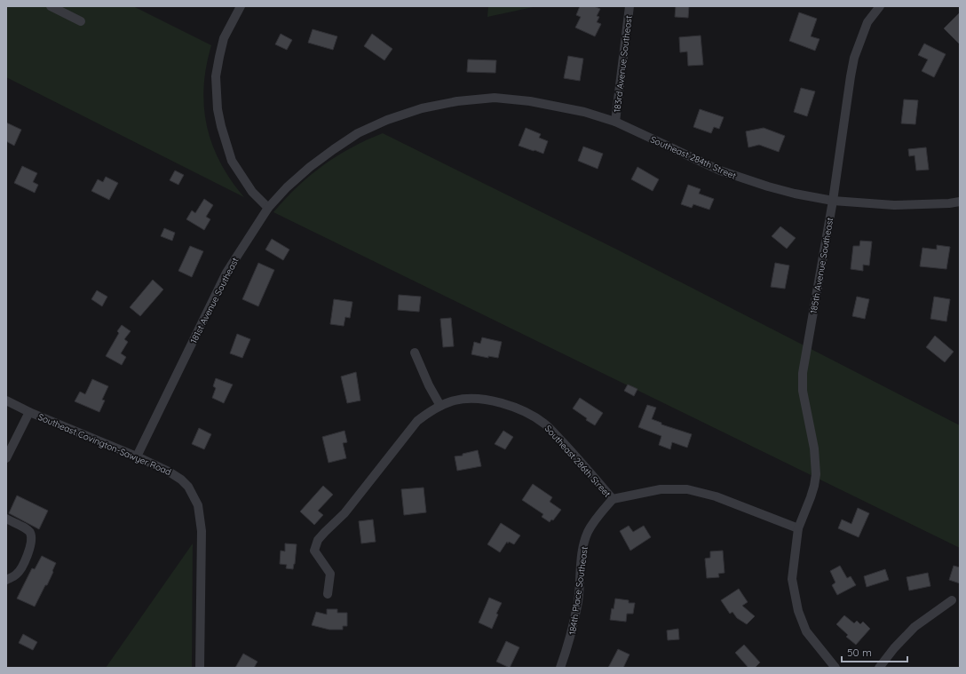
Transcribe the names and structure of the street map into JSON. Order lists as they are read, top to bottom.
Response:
{
  "streets": {
    "street": [
      "183rd Avenue Southeast",
      "Southeast 284th Street",
      "185th Avenue Southeast",
      "181st Avenue Southeast",
      "Southeast Covington-Sawyer Road",
      "Southeast 286th Street",
      "184th Place Southeast"
    ]
  },
  "crossings": [
    ["183rd Avenue Southeast", "Southeast 284th Street"],
    ["Southeast 284th Street", "185th Avenue Southeast"],
    ["Southeast 284th Street", "181st Avenue Southeast"],
    ["185th Avenue Southeast", "Southeast 286th Street"],
    ["181st Avenue Southeast", "Southeast Covington-Sawyer Road"],
    ["Southeast 286th Street", "184th Place Southeast"]
  ],
  "scale_bar": "50 m"
}
